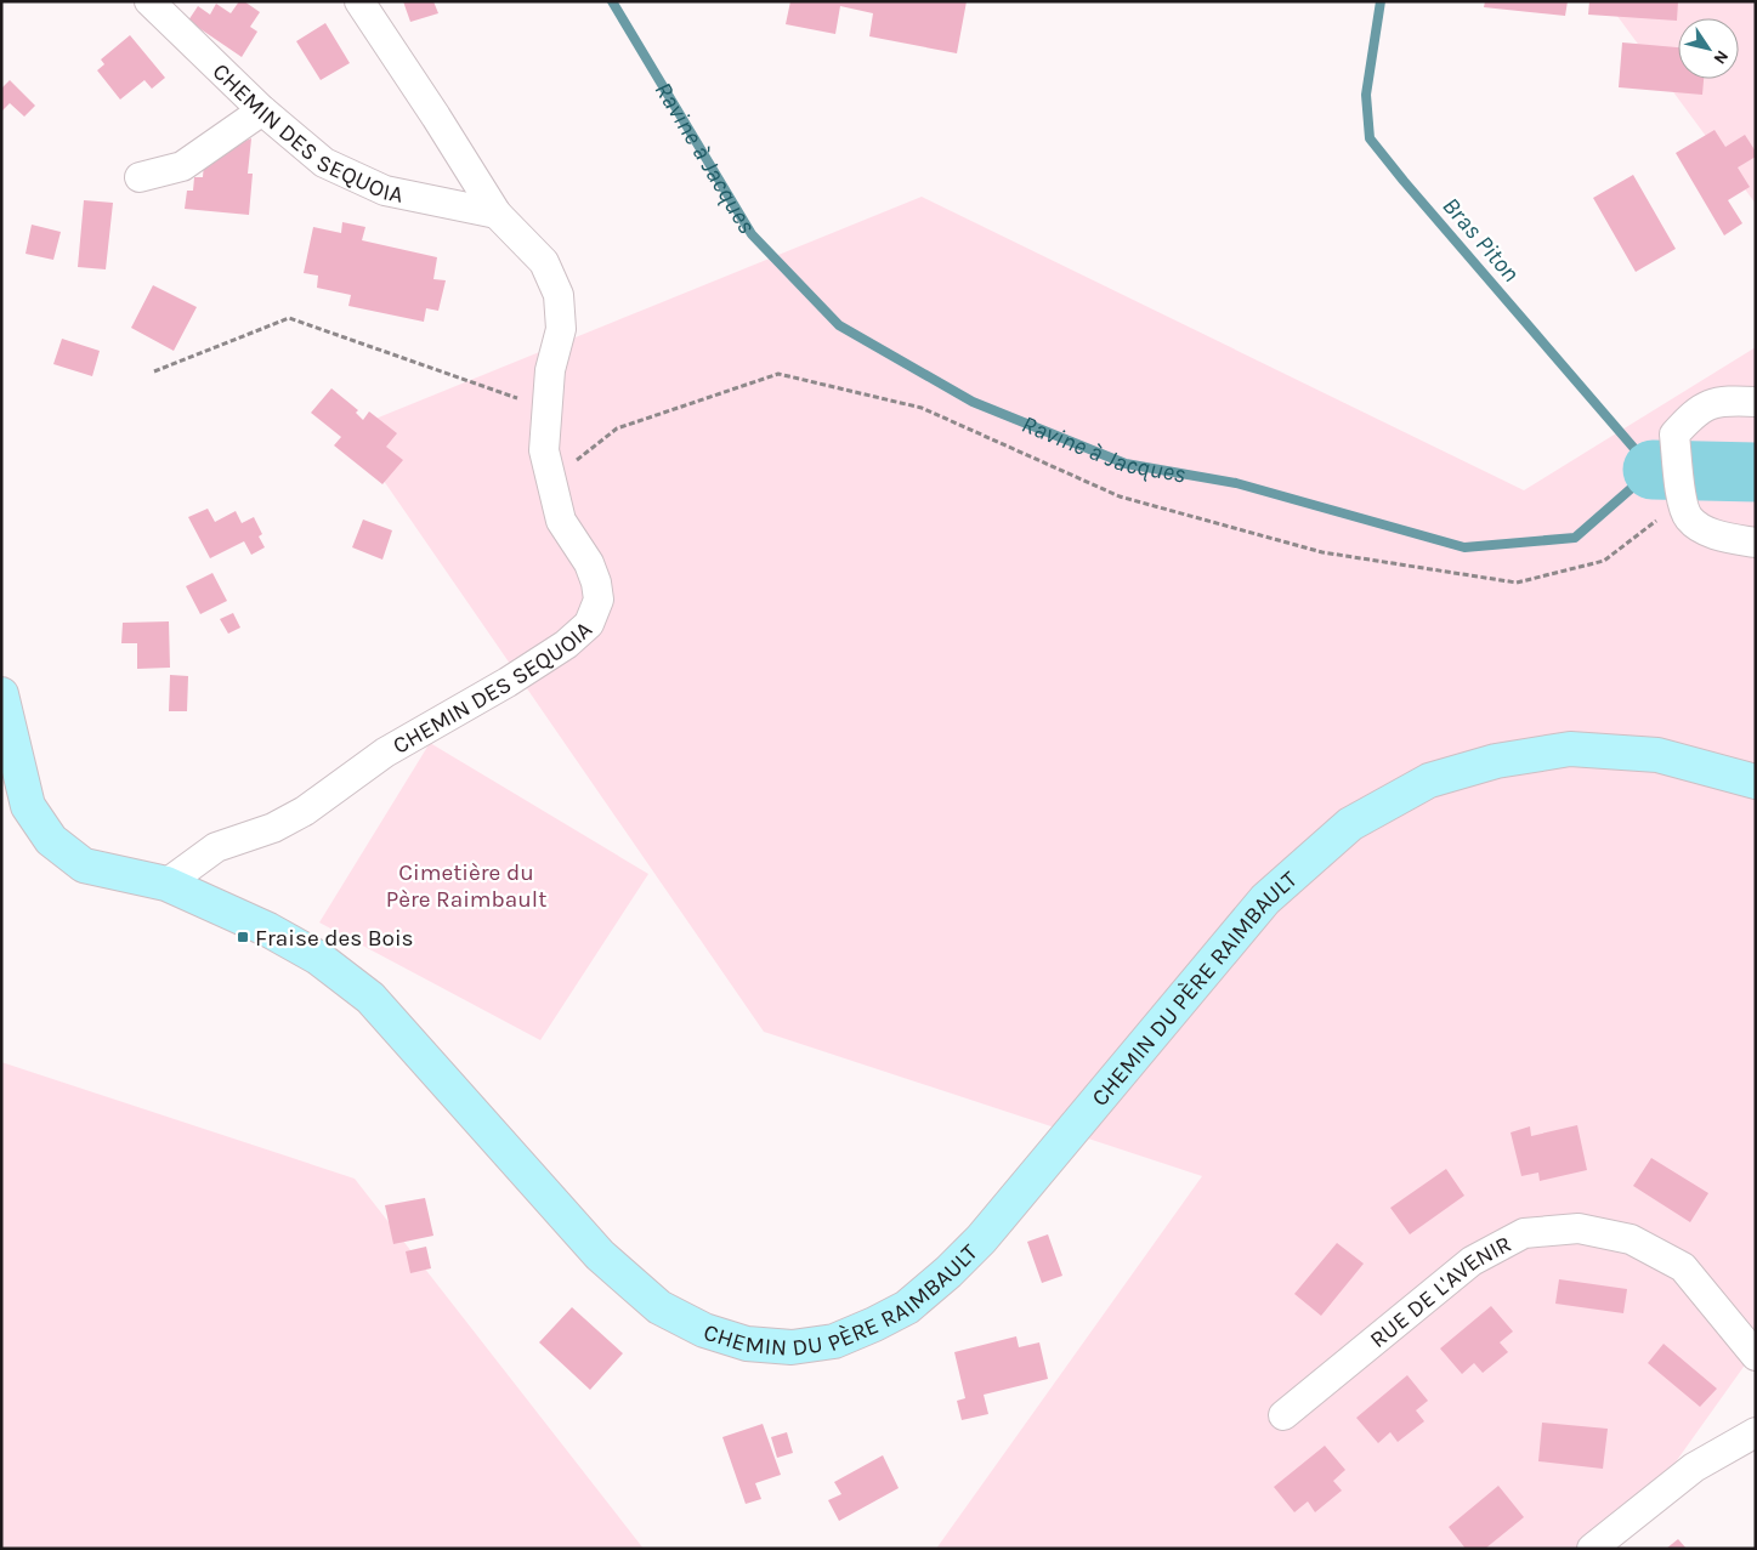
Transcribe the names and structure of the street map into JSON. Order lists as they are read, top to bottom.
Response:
{
  "streets": {
    "street": ["CHEMIN DES SEQUOIA", "CHEMIN DU PÈRE RAIMBAULT", "RUE DE L'AVENIR"]
  },
  "crossings": [
    ["CHEMIN DES SEQUOIA", "CHEMIN DU PÈRE RAIMBAULT"]
  ],
  "water": ["Ravine à Jacques", "Bras Piton"],
  "parks": ["Cimetière du Père Raimbault"],
  "places": {
    "transit": ["Fraise des Bois"]
  },
  "north": "bottom right"
}
